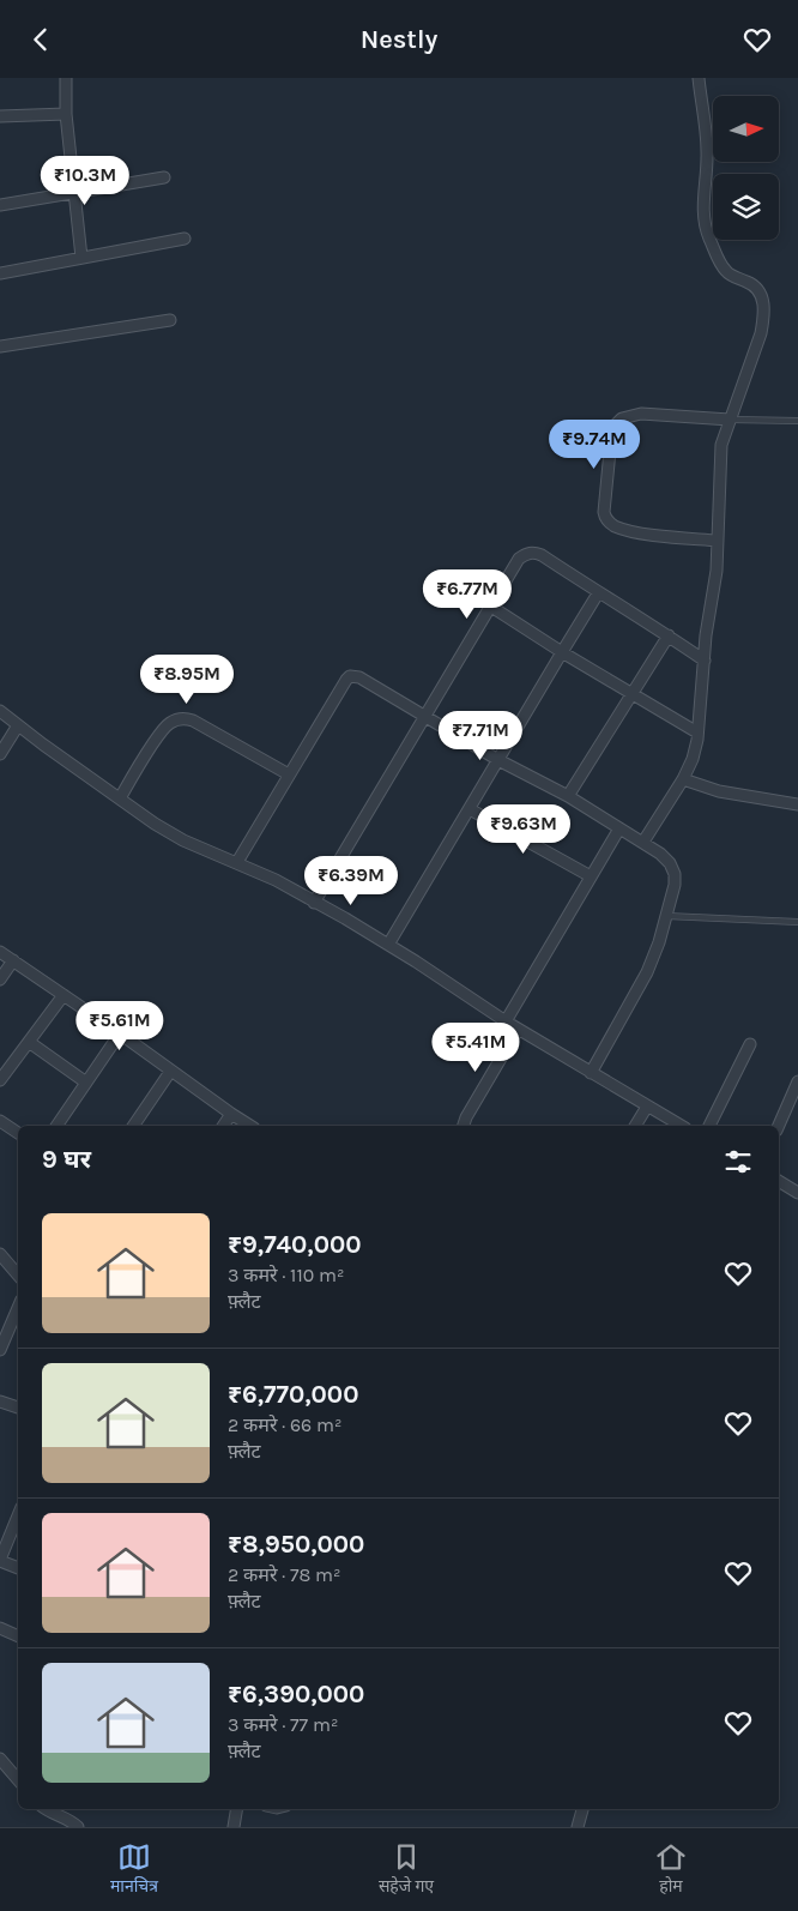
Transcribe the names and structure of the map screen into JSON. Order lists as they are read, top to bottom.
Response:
{
  "north": "right",
  "page": {
    "header": "Nestly",
    "price": [
      "₹10.3M",
      "₹9.74M",
      "₹6.77M",
      "₹8.95M",
      "₹7.71M",
      "₹9.63M",
      "₹6.39M",
      "₹5.61M",
      "₹5.41M"
    ],
    "heading": "9 घर",
    "list": [
      {
        "name": "₹9,740,000",
        "note": "3 कमरे · 110 m² · फ़्लैट"
      },
      {
        "name": "₹6,770,000",
        "note": "2 कमरे · 66 m² · फ़्लैट"
      },
      {
        "name": "₹8,950,000",
        "note": "2 कमरे · 78 m² · फ़्लैट"
      },
      {
        "name": "₹6,390,000",
        "note": "3 कमरे · 77 m² · फ़्लैट"
      }
    ],
    "tabs": ["मानचित्र", "सहेजे गए", "होम"]
  }
}
